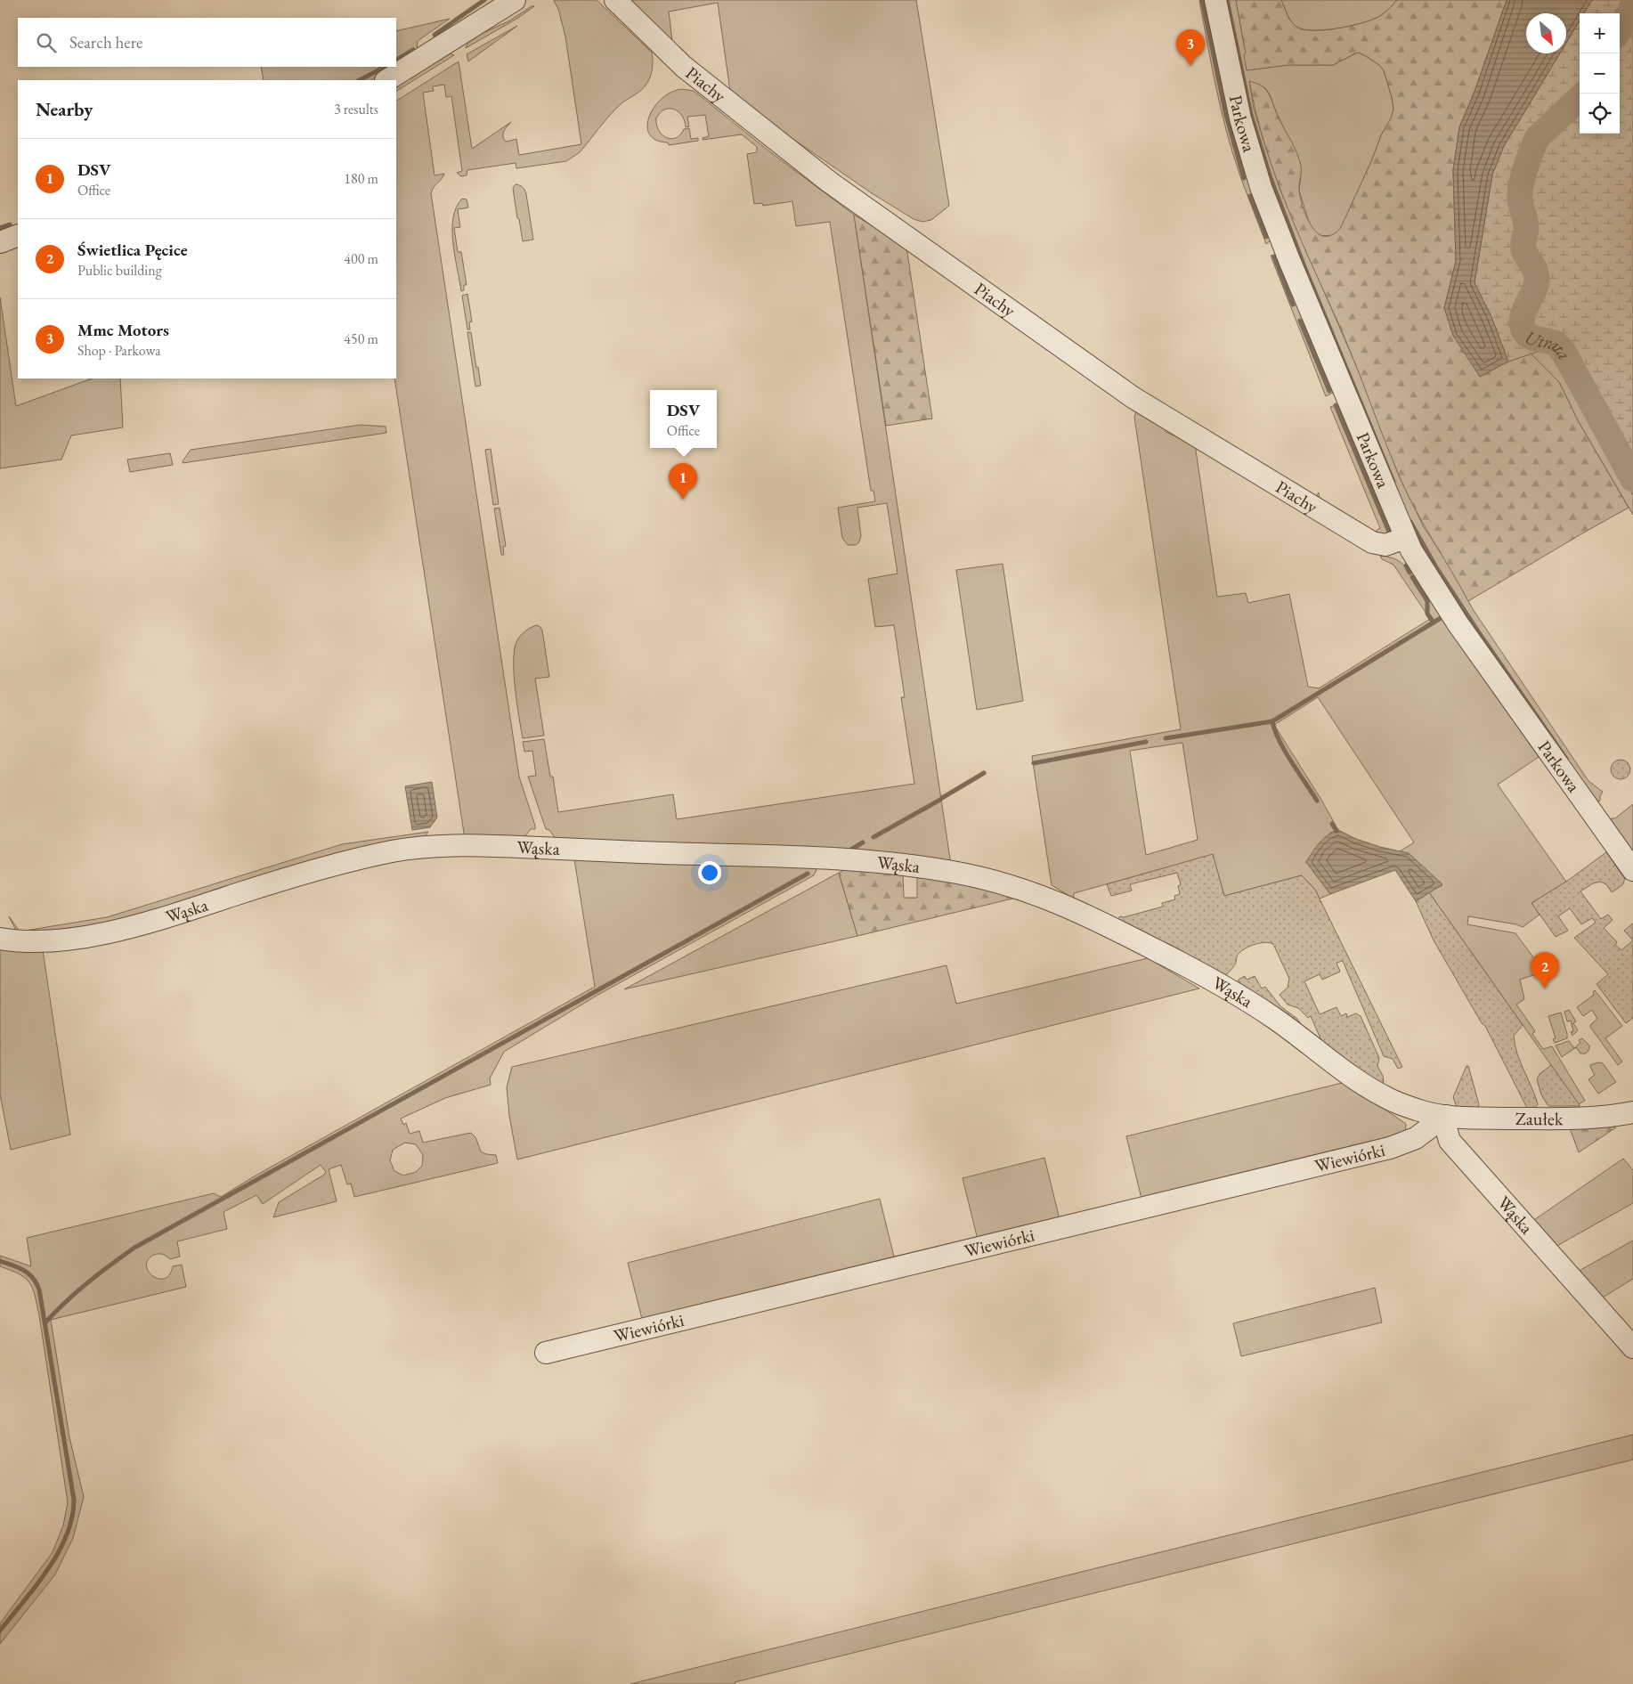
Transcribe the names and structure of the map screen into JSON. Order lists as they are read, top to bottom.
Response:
{
  "streets": {
    "street": [
      "Piachy",
      "Parkowa",
      "Wąska",
      "Zaułek",
      "Wiewiórki"
    ]
  },
  "crossings": [
    ["Piachy", "Parkowa"],
    ["Wąska", "Zaułek"],
    ["Wąska", "Wiewiórki"],
    ["Zaułek", "Wiewiórki"]
  ],
  "water": ["Utrata"],
  "north": "bottom right",
  "page": {
    "map_buttons": ["+", "−"],
    "search": "Search here",
    "pins": ["3", "1", "2"],
    "heading": ["Nearby", "3 results"],
    "list": [
      {
        "mark": "1",
        "name": "DSV",
        "note": "Office",
        "value": "180 m"
      },
      {
        "mark": "2",
        "name": "Świetlica Pęcice",
        "note": "Public building",
        "value": "400 m"
      },
      {
        "mark": "3",
        "name": "Mmc Motors",
        "note": "Shop · Parkowa",
        "value": "450 m"
      }
    ],
    "popup": ["DSV", "Office"]
  }
}
